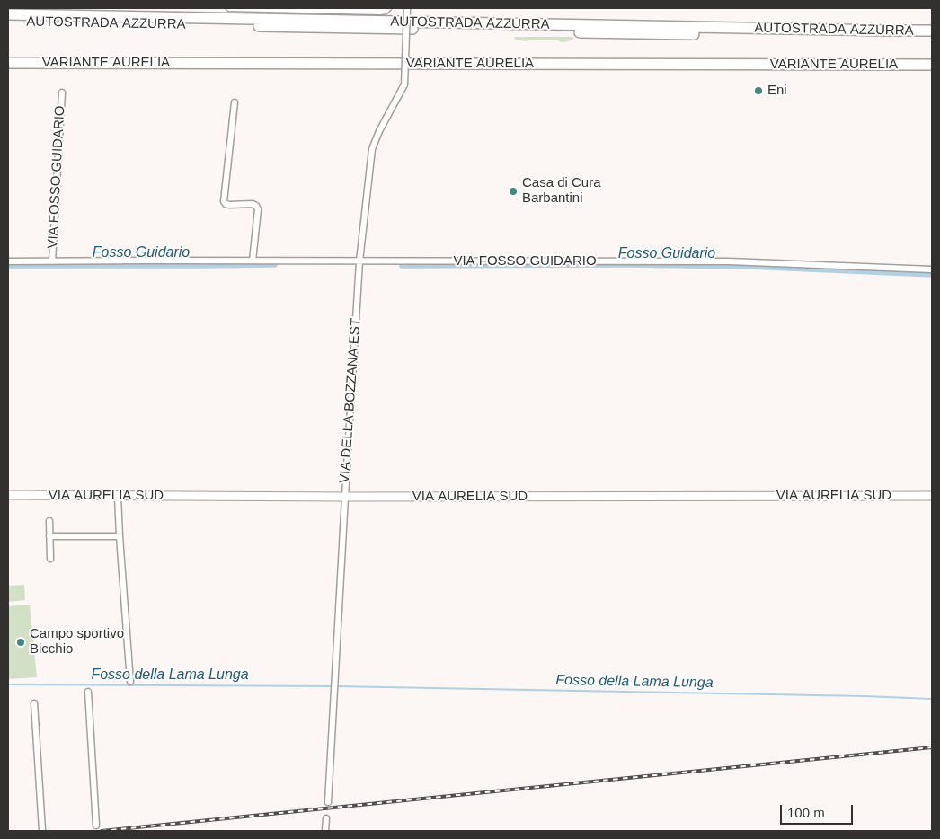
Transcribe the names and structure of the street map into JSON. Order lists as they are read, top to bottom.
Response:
{
  "streets": {
    "highway": ["AUTOSTRADA AZZURRA", "VARIANTE AURELIA"],
    "main road": ["VIA AURELIA SUD"],
    "street": ["VIA FOSSO GUIDARIO", "VIA DELLA BOZZANA EST"]
  },
  "crossings": [
    ["VIA FOSSO GUIDARIO", "VIA DELLA BOZZANA EST"],
    ["VIA DELLA BOZZANA EST", "VIA AURELIA SUD"]
  ],
  "water": ["Fosso Guidario", "Fosso della Lama Lunga"],
  "places": ["Eni", "Casa di Cura Barbantini", "Campo sportivo Bicchio"],
  "scale_bar": "100 m"
}
